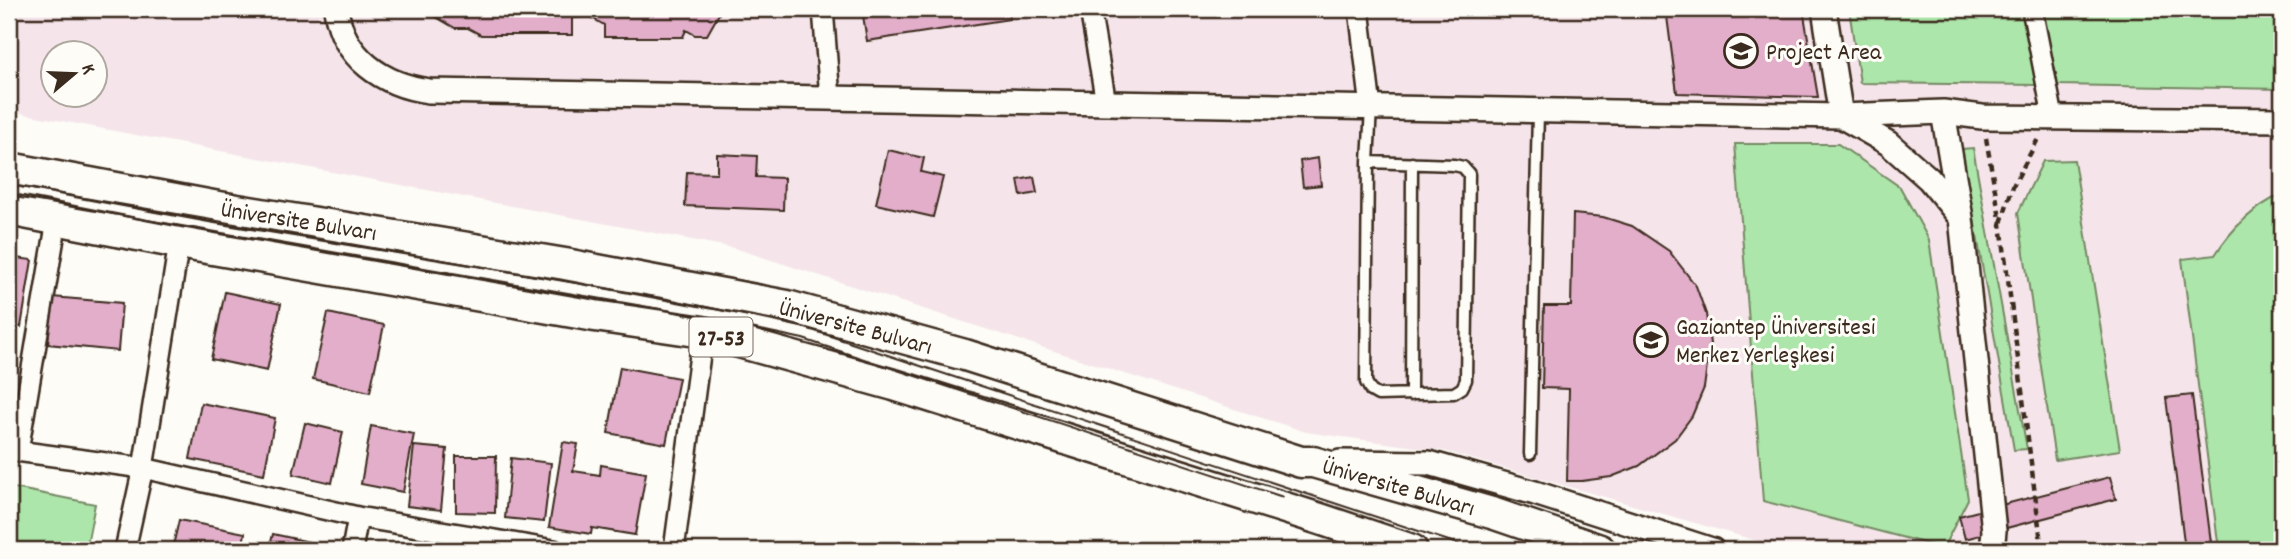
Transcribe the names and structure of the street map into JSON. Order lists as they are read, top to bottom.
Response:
{
  "streets": {
    "main road": ["Üniversite Bulvarı", "27-53"]
  },
  "places": {
    "school or university": ["Project Area", "Gaziantep Üniversitesi Merkez Yerleşkesi"]
  },
  "north": "right"
}
